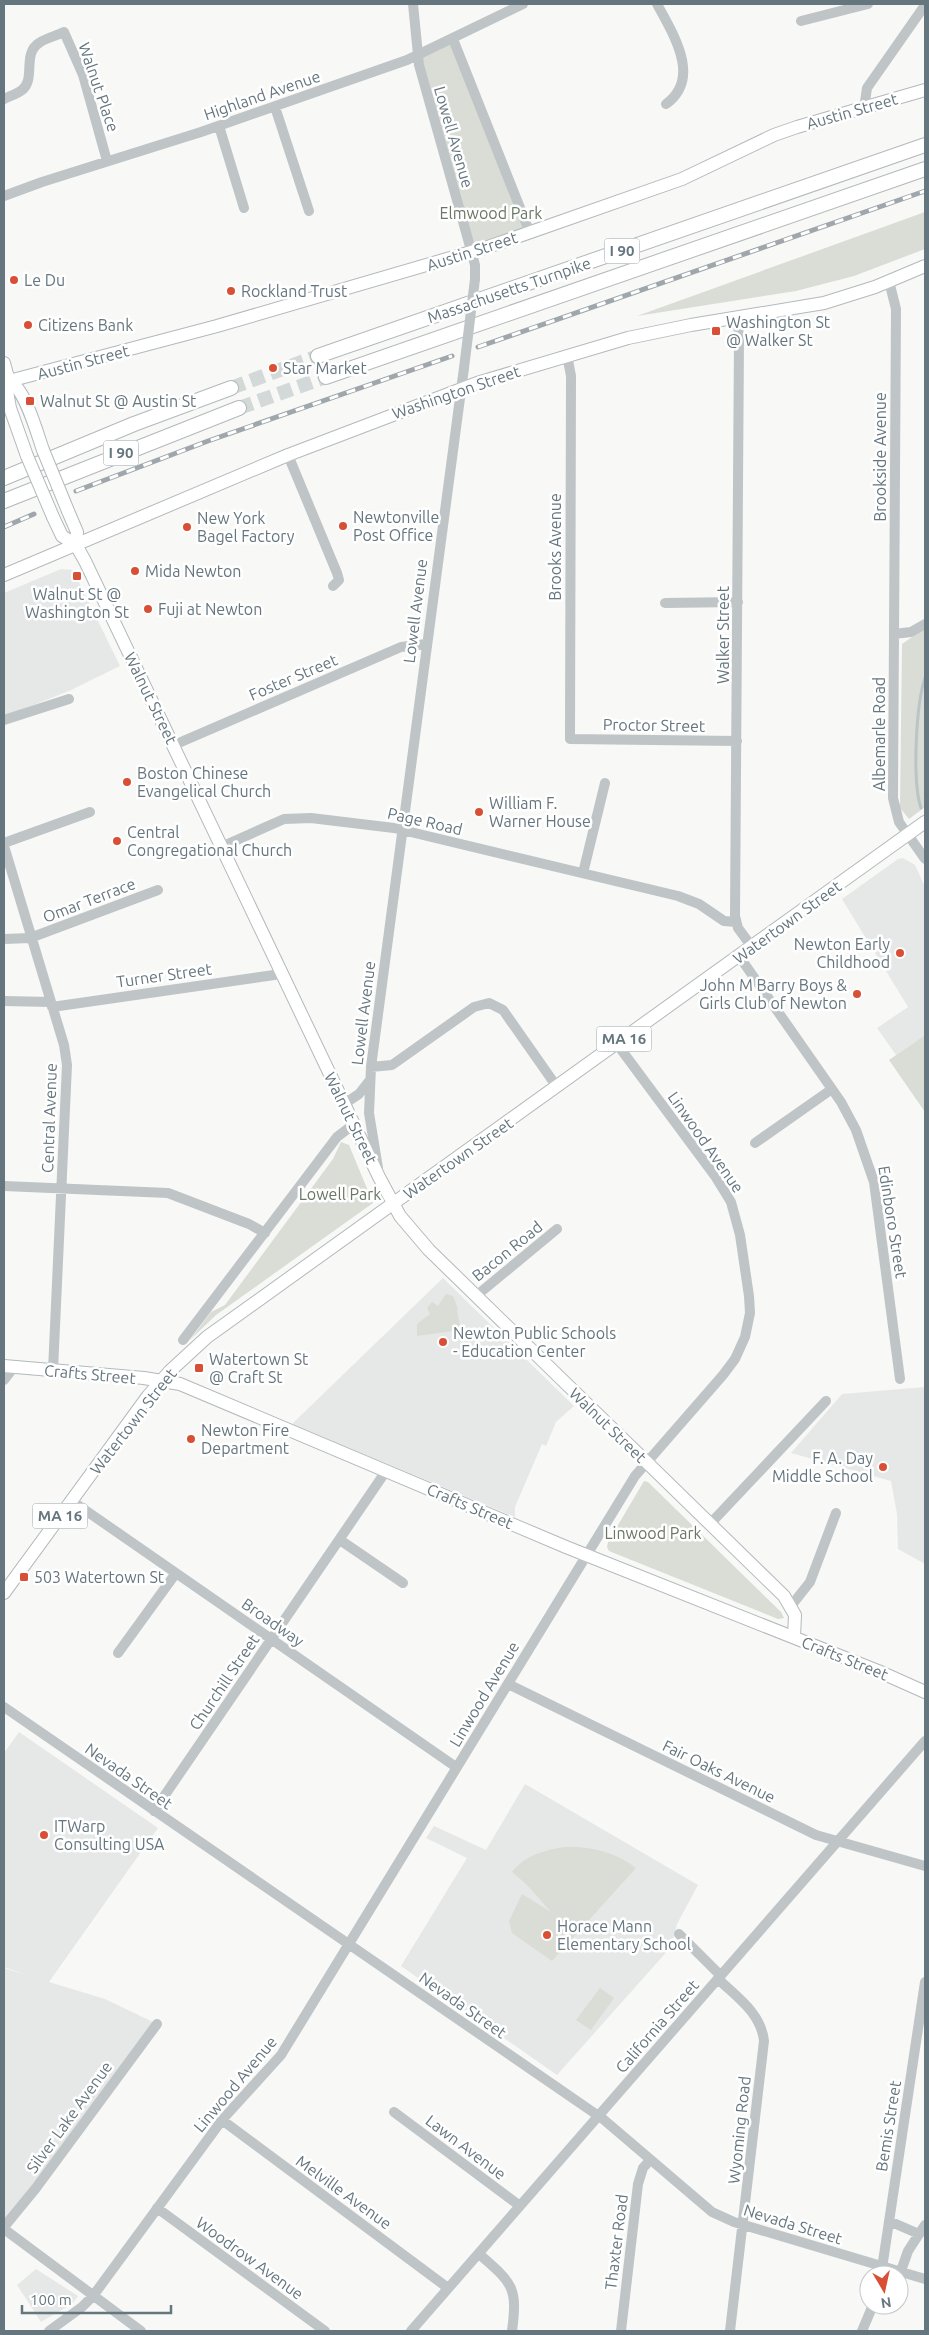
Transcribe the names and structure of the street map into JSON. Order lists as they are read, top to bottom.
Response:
{
  "streets": {
    "highway": ["I 90", "Massachusetts Turnpike"],
    "main road": [
      "Austin Street",
      "Washington Street",
      "Walnut Street",
      "Watertown Street",
      "MA 16",
      "Crafts Street"
    ],
    "street": [
      "Walnut Place",
      "Highland Avenue",
      "Lowell Avenue",
      "Brookside Avenue",
      "Brooks Avenue",
      "Walker Street",
      "Foster Street",
      "Proctor Street",
      "Albemarle Road",
      "Page Road",
      "Omar Terrace",
      "Turner Street",
      "Central Avenue",
      "Linwood Avenue",
      "Edinboro Street",
      "Bacon Road",
      "Broadway",
      "Churchill Street",
      "Fair Oaks Avenue",
      "Nevada Street",
      "California Street",
      "Silver Lake Avenue",
      "Bemis Street",
      "Wyoming Road",
      "Lawn Avenue",
      "Melville Avenue",
      "Thaxter Road",
      "Woodrow Avenue"
    ]
  },
  "crossings": [
    ["Walnut Place", "Highland Avenue"],
    ["Highland Avenue", "Lowell Avenue"],
    ["Austin Street", "Lowell Avenue"],
    ["Austin Street", "Walnut Street"],
    ["Lowell Avenue", "Washington Street"],
    ["Lowell Avenue", "Foster Street"],
    ["Lowell Avenue", "Walnut Street"],
    ["Lowell Avenue", "Page Road"],
    ["Washington Street", "Brookside Avenue"],
    ["Washington Street", "Brooks Avenue"],
    ["Washington Street", "Walker Street"],
    ["Washington Street", "Walnut Street"],
    ["Brookside Avenue", "Albemarle Road"],
    ["Brooks Avenue", "Proctor Street"],
    ["Walker Street", "Proctor Street"],
    ["Walker Street", "Page Road"],
    ["Foster Street", "Walnut Street"],
    ["Walnut Street", "Page Road"],
    ["Walnut Street", "Watertown Street"],
    ["Walnut Street", "Turner Street"],
    ["Walnut Street", "Linwood Avenue"],
    ["Walnut Street", "Bacon Road"],
    ["Albemarle Road", "Watertown Street"],
    ["Omar Terrace", "Central Avenue"],
    ["Watertown Street", "Linwood Avenue"],
    ["Watertown Street", "Edinboro Street"],
    ["Watertown Street", "Crafts Street"],
    ["Watertown Street", "Broadway"],
    ["Turner Street", "Central Avenue"],
    ["Central Avenue", "Crafts Street"],
    ["Linwood Avenue", "Crafts Street"],
    ["Linwood Avenue", "Broadway"],
    ["Linwood Avenue", "Fair Oaks Avenue"],
    ["Linwood Avenue", "Nevada Street"],
    ["Linwood Avenue", "Melville Avenue"],
    ["Linwood Avenue", "Woodrow Avenue"],
    ["Crafts Street", "Churchill Street"],
    ["Broadway", "Churchill Street"],
    ["Churchill Street", "Nevada Street"],
    ["Fair Oaks Avenue", "California Street"],
    ["Nevada Street", "California Street"],
    ["Nevada Street", "Wyoming Road"],
    ["Nevada Street", "Thaxter Road"],
    ["California Street", "Wyoming Road"],
    ["California Street", "Lawn Avenue"],
    ["California Street", "Melville Avenue"]
  ],
  "parks": ["Elmwood Park", "Lowell Park", "Linwood Park"],
  "places": {
    "other": [
      "Le Du",
      "Rockland Trust",
      "Citizens Bank",
      "Star Market",
      "Newtonville Post Office",
      "New York Bagel Factory",
      "Mida Newton",
      "Fuji at Newton",
      "Boston Chinese Evangelical Church",
      "William F. Warner House",
      "Central Congregational Church",
      "Newton Early Childhood",
      "John M Barry Boys & Girls Club of Newton",
      "Newton Public Schools - Education Center",
      "Newton Fire Department",
      "F. A. Day Middle School",
      "ITWarp Consulting USA",
      "Horace Mann Elementary School"
    ],
    "transit": [
      "Washington St @ Walker St",
      "Walnut St @ Austin St",
      "Walnut St @ Washington St",
      "Watertown St @ Craft St",
      "503 Watertown St"
    ]
  },
  "scale_bar": "100 m",
  "north": "bottom"
}
